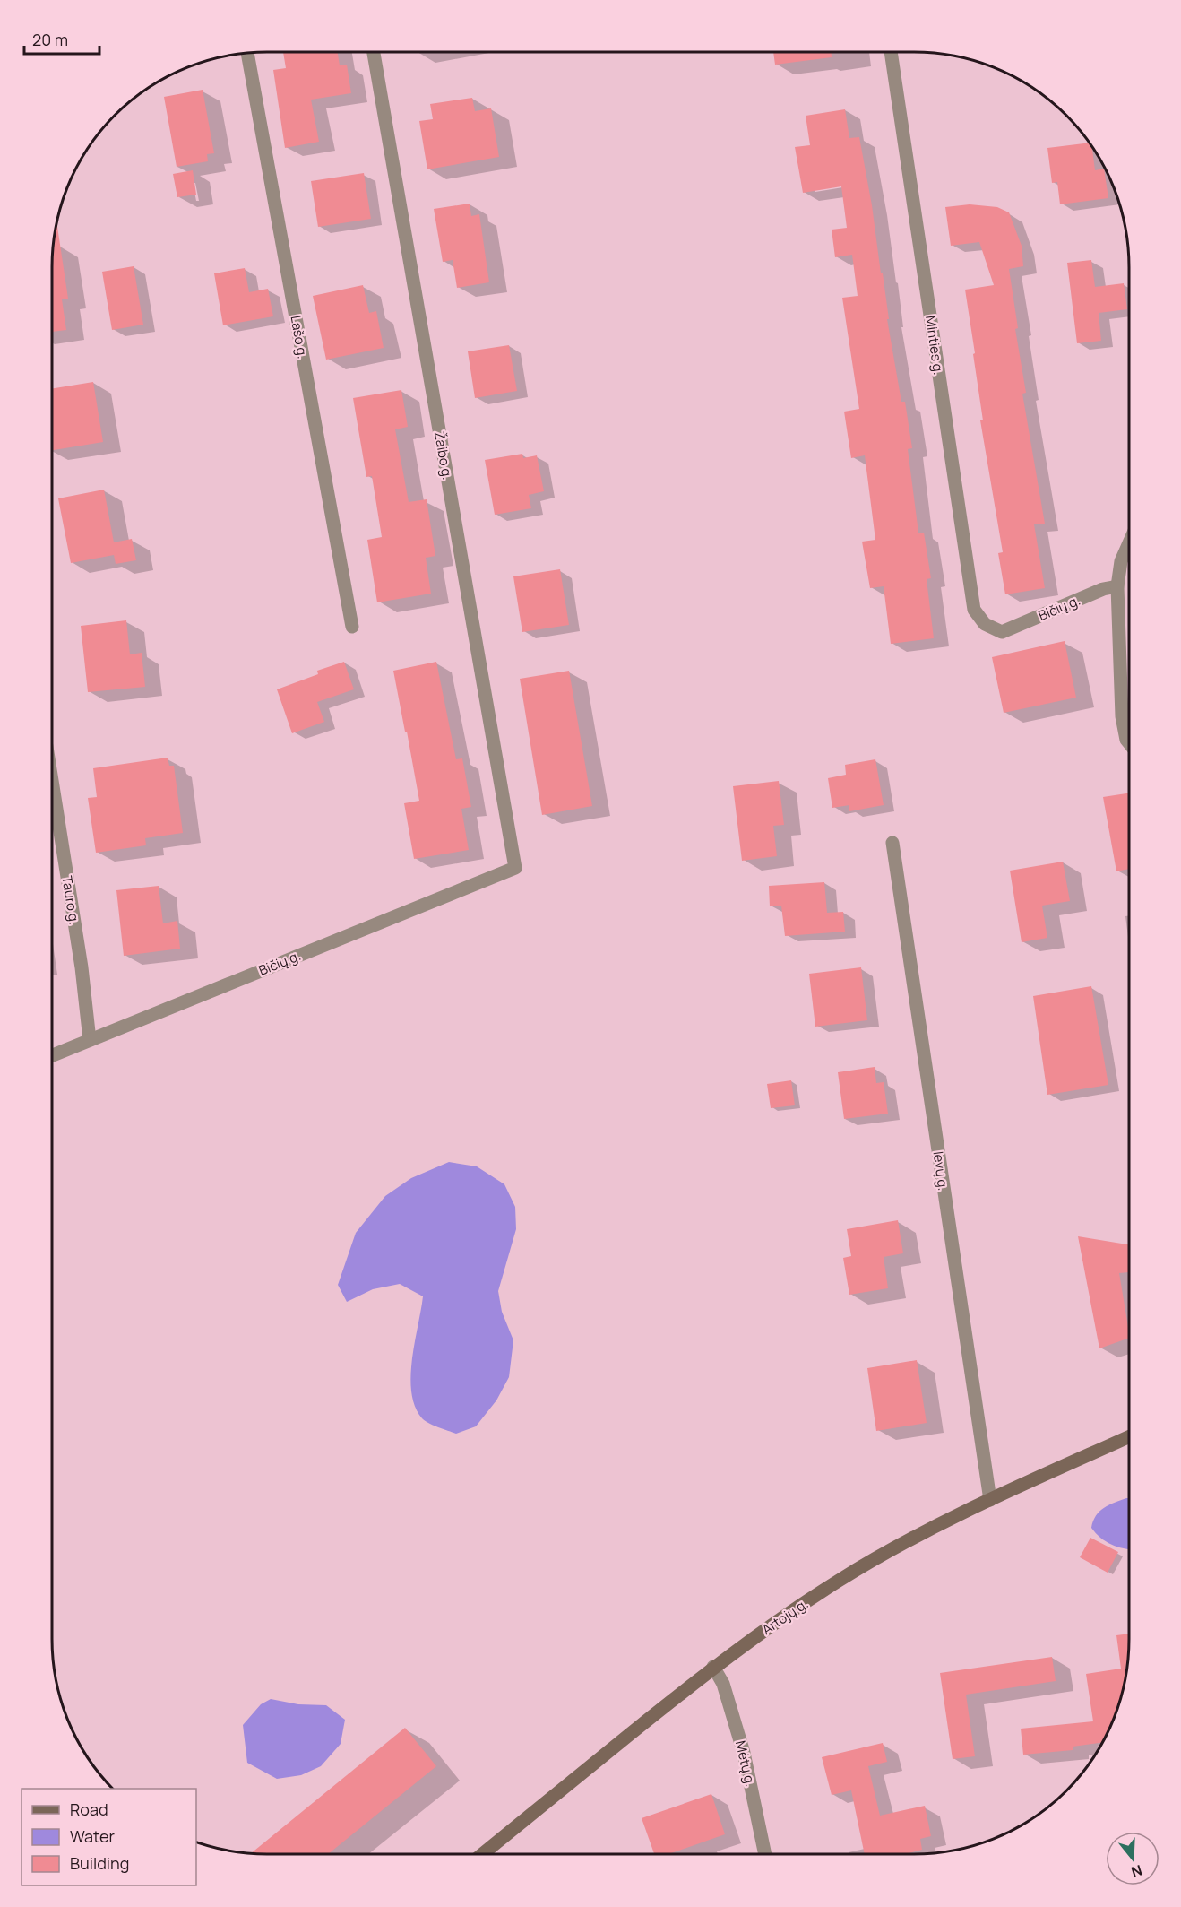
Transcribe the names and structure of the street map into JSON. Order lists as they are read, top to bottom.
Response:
{
  "streets": {
    "main road": ["Artojų g."],
    "street": [
      "Lašo g.",
      "Minties g.",
      "Žaibo g.",
      "Bičių g.",
      "Tauro g.",
      "Ievų g.",
      "Mėtų g."
    ]
  },
  "crossings": [
    ["Minties g.", "Bičių g."],
    ["Žaibo g.", "Bičių g."],
    ["Bičių g.", "Tauro g."],
    ["Ievų g.", "Artojų g."],
    ["Artojų g.", "Mėtų g."]
  ],
  "legend": ["Road", "Water", "Building"],
  "scale_bar": "20 m",
  "north": "bottom"
}
